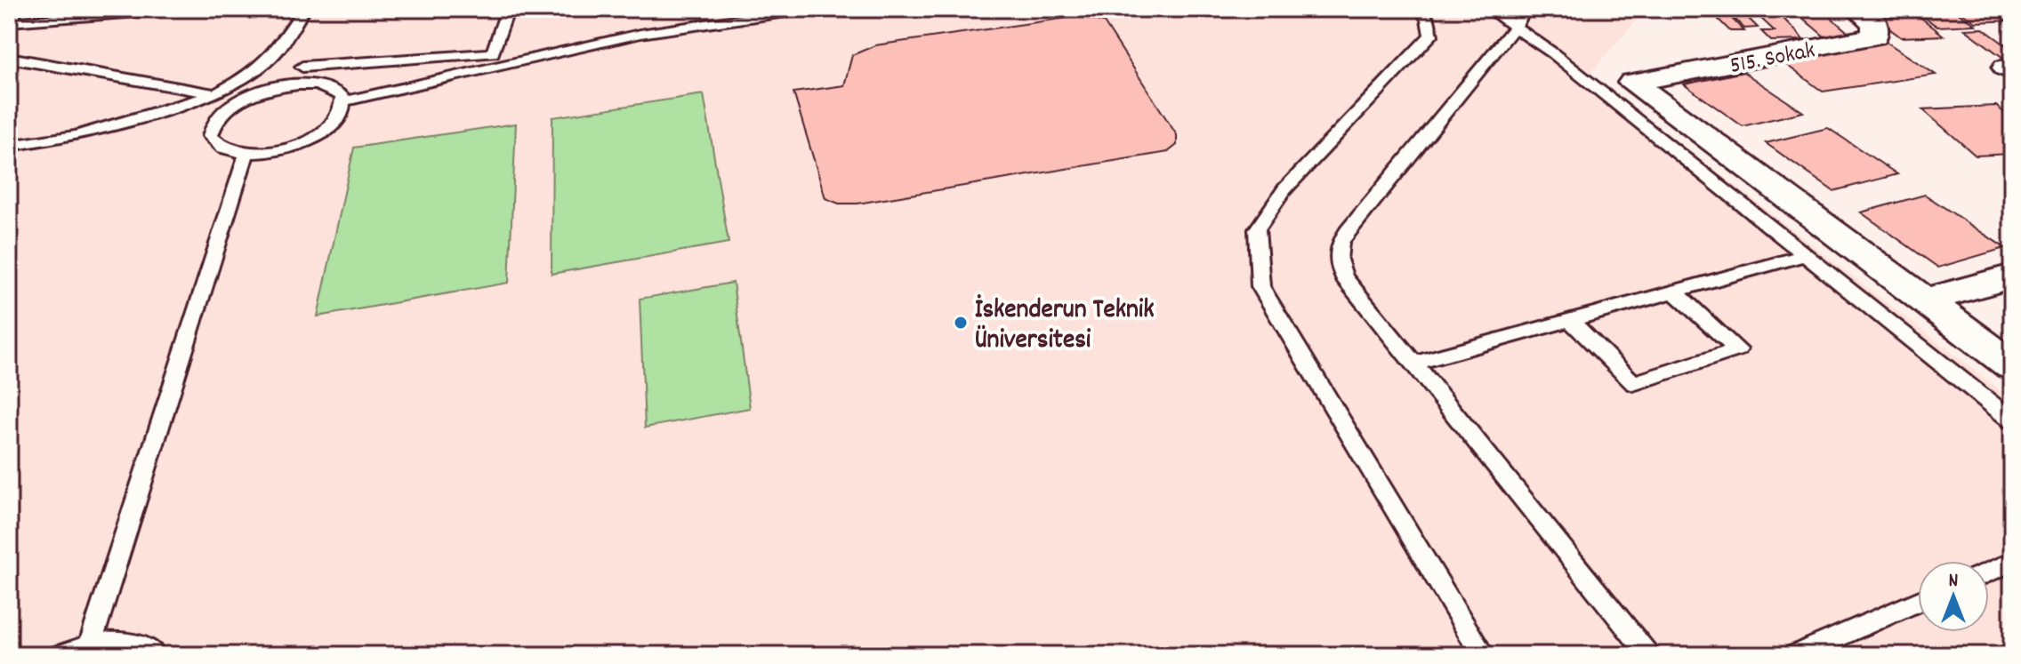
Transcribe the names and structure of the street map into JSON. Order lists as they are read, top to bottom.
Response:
{
  "streets": {
    "street": ["515. Sokak"]
  },
  "places": ["İskenderun Teknik Üniversitesi"],
  "north": "top"
}
